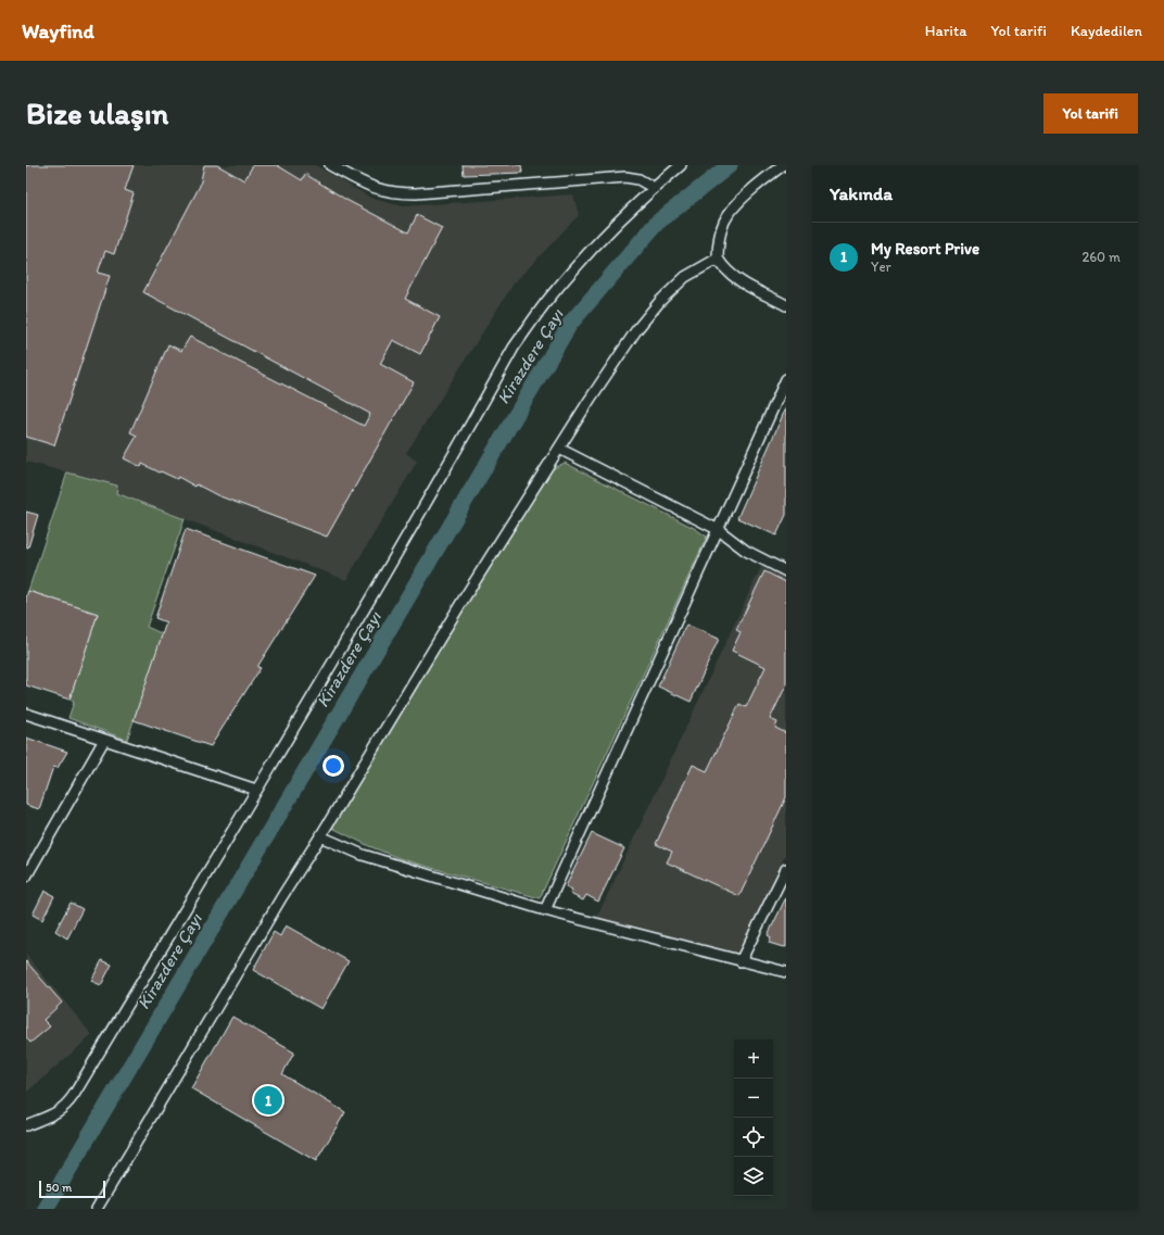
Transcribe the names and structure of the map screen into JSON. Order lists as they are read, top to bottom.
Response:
{
  "water": ["Kirazdere Çayı"],
  "scale_bar": "50 m",
  "page": {
    "header": "Wayfind",
    "nav": ["Harita", "Yol tarifi", "Kaydedilen"],
    "buttons": "Yol tarifi",
    "title": "Bize ulaşın",
    "heading": "Yakında",
    "list": [
      {
        "mark": "1",
        "name": "My Resort Prive",
        "note": "Yer",
        "value": "260 m"
      }
    ],
    "map_buttons": ["+", "−"],
    "pins": "1",
    "scale": "50 m"
  }
}
